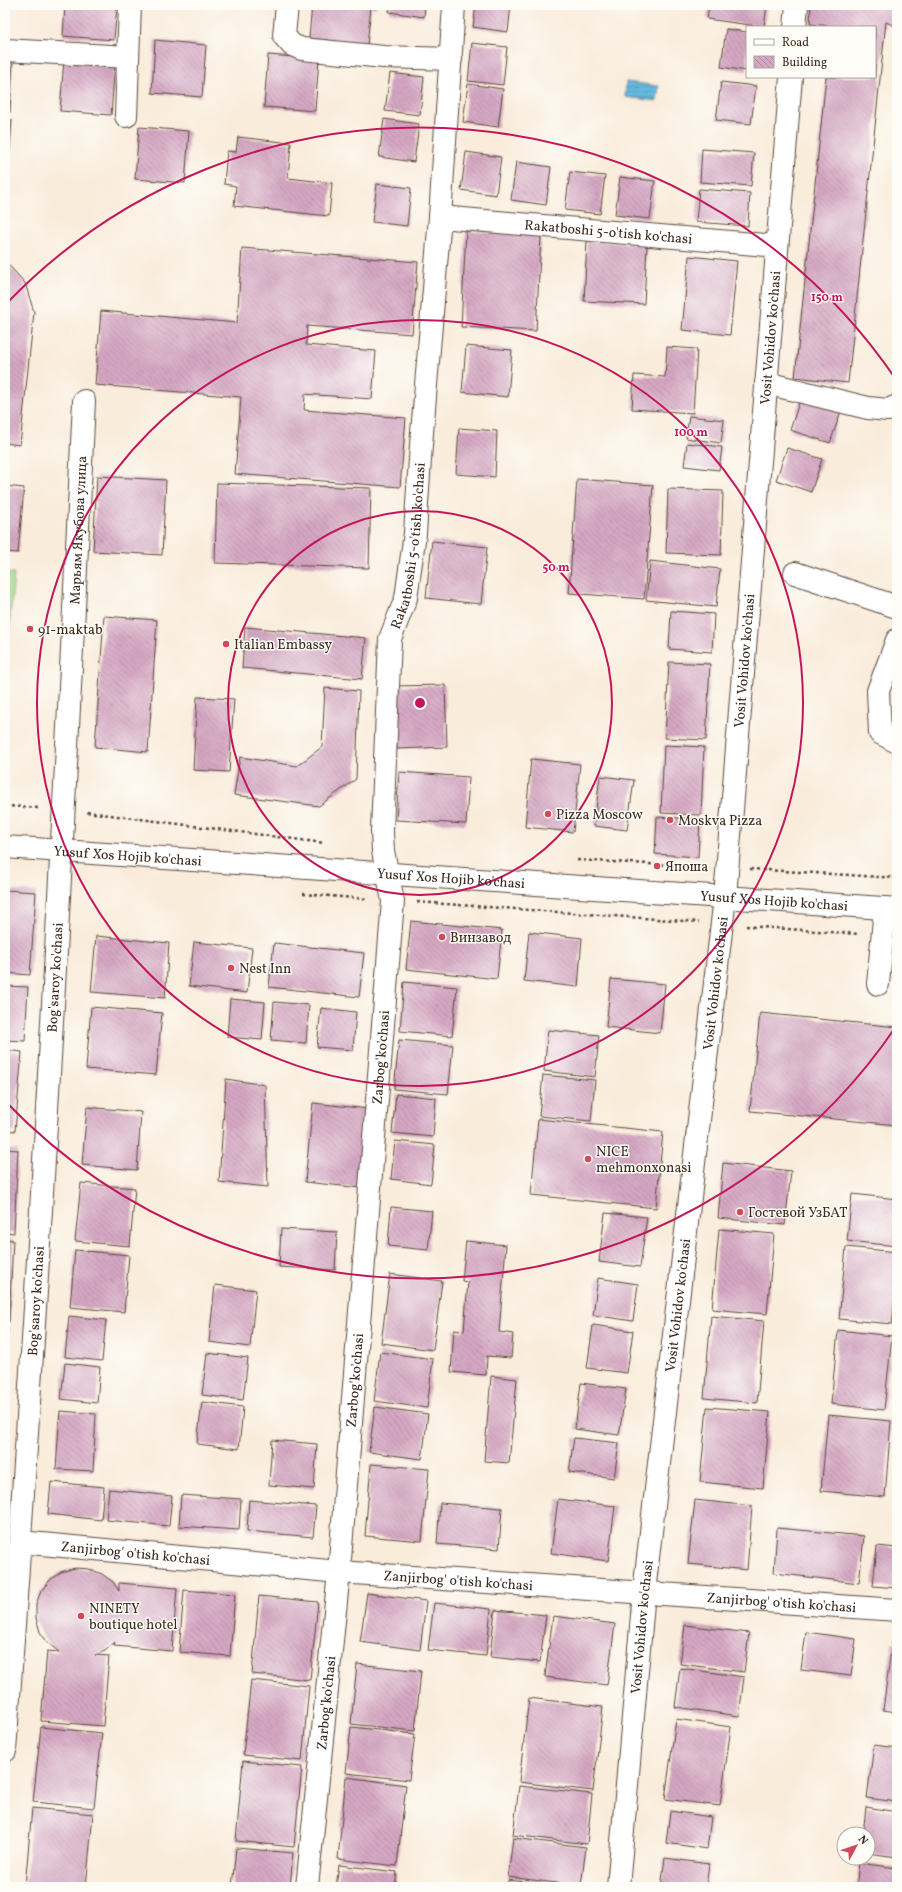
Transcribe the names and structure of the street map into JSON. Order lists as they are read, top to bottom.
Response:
{
  "streets": {
    "street": [
      "Rakatboshi 5-o'tish ko'chasi",
      "Vosit Vohidov ko'chasi",
      "Марьям Якубова улица",
      "Yusuf Xos Hojib ko'chasi",
      "Bog'saroy ko'chasi",
      "Zarbog'ko'chasi",
      "Zanjirbog' o'tish ko'chasi"
    ]
  },
  "crossings": [
    ["Rakatboshi 5-o'tish ko'chasi", "Vosit Vohidov ko'chasi"],
    ["Rakatboshi 5-o'tish ko'chasi", "Yusuf Xos Hojib ko'chasi"],
    ["Rakatboshi 5-o'tish ko'chasi", "Zarbog'ko'chasi"],
    ["Vosit Vohidov ko'chasi", "Yusuf Xos Hojib ko'chasi"],
    ["Vosit Vohidov ko'chasi", "Zanjirbog' o'tish ko'chasi"],
    ["Марьям Якубова улица", "Yusuf Xos Hojib ko'chasi"],
    ["Марьям Якубова улица", "Bog'saroy ko'chasi"],
    ["Yusuf Xos Hojib ko'chasi", "Bog'saroy ko'chasi"],
    ["Yusuf Xos Hojib ko'chasi", "Zarbog'ko'chasi"],
    ["Bog'saroy ko'chasi", "Zanjirbog' o'tish ko'chasi"],
    ["Zarbog'ko'chasi", "Zanjirbog' o'tish ko'chasi"]
  ],
  "places": [
    "91-maktab",
    "Italian Embassy",
    "Pizza Moscow",
    "Moskva Pizza",
    "Япоша",
    "Винзавод",
    "Nest Inn",
    "NICE mehmonxonasi",
    "Гостевой УзБАТ",
    "NINETY boutique hotel"
  ],
  "legend": ["Road", "Building"],
  "north": "top right",
  "rings": ["150 m", "100 m", "50 m"]
}
